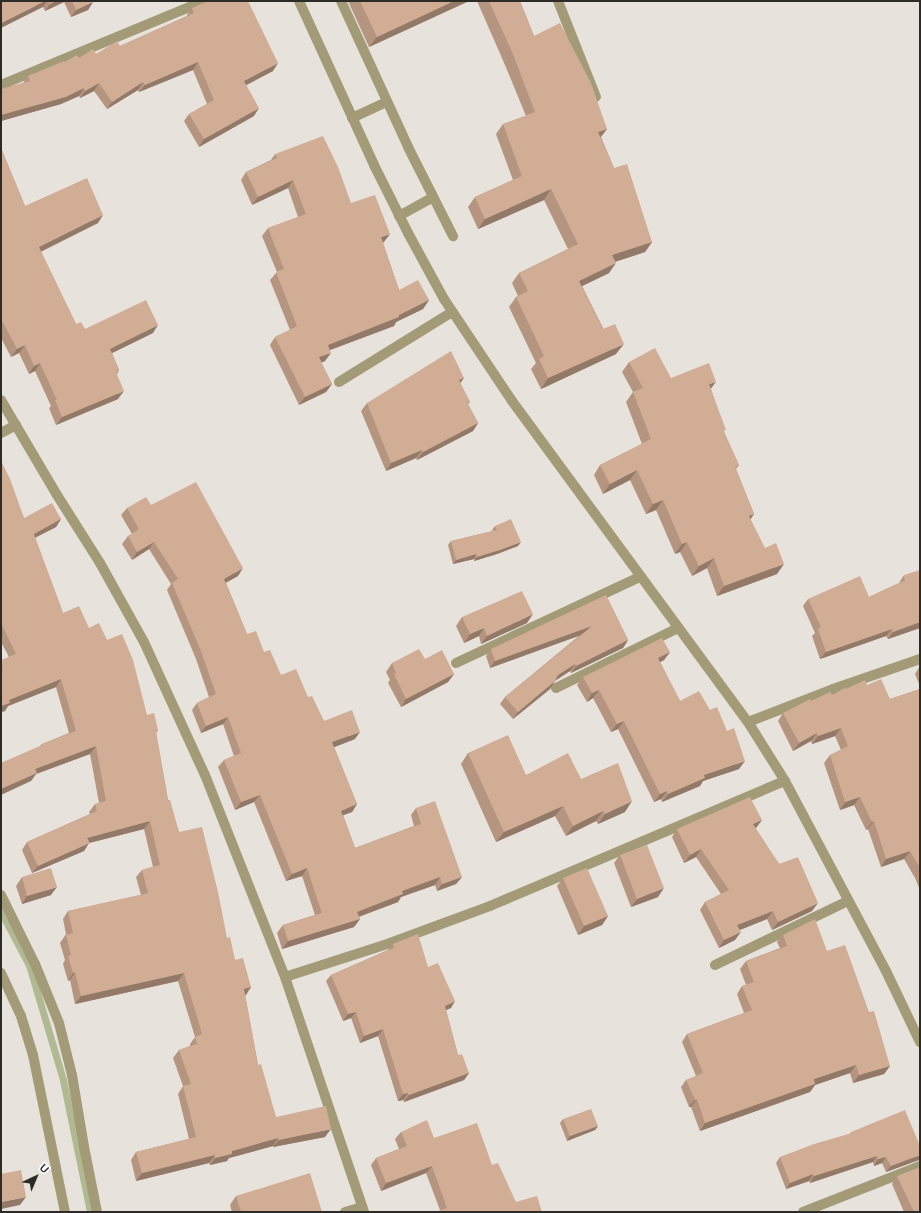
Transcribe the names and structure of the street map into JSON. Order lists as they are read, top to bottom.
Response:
{
  "north": "top right"
}
